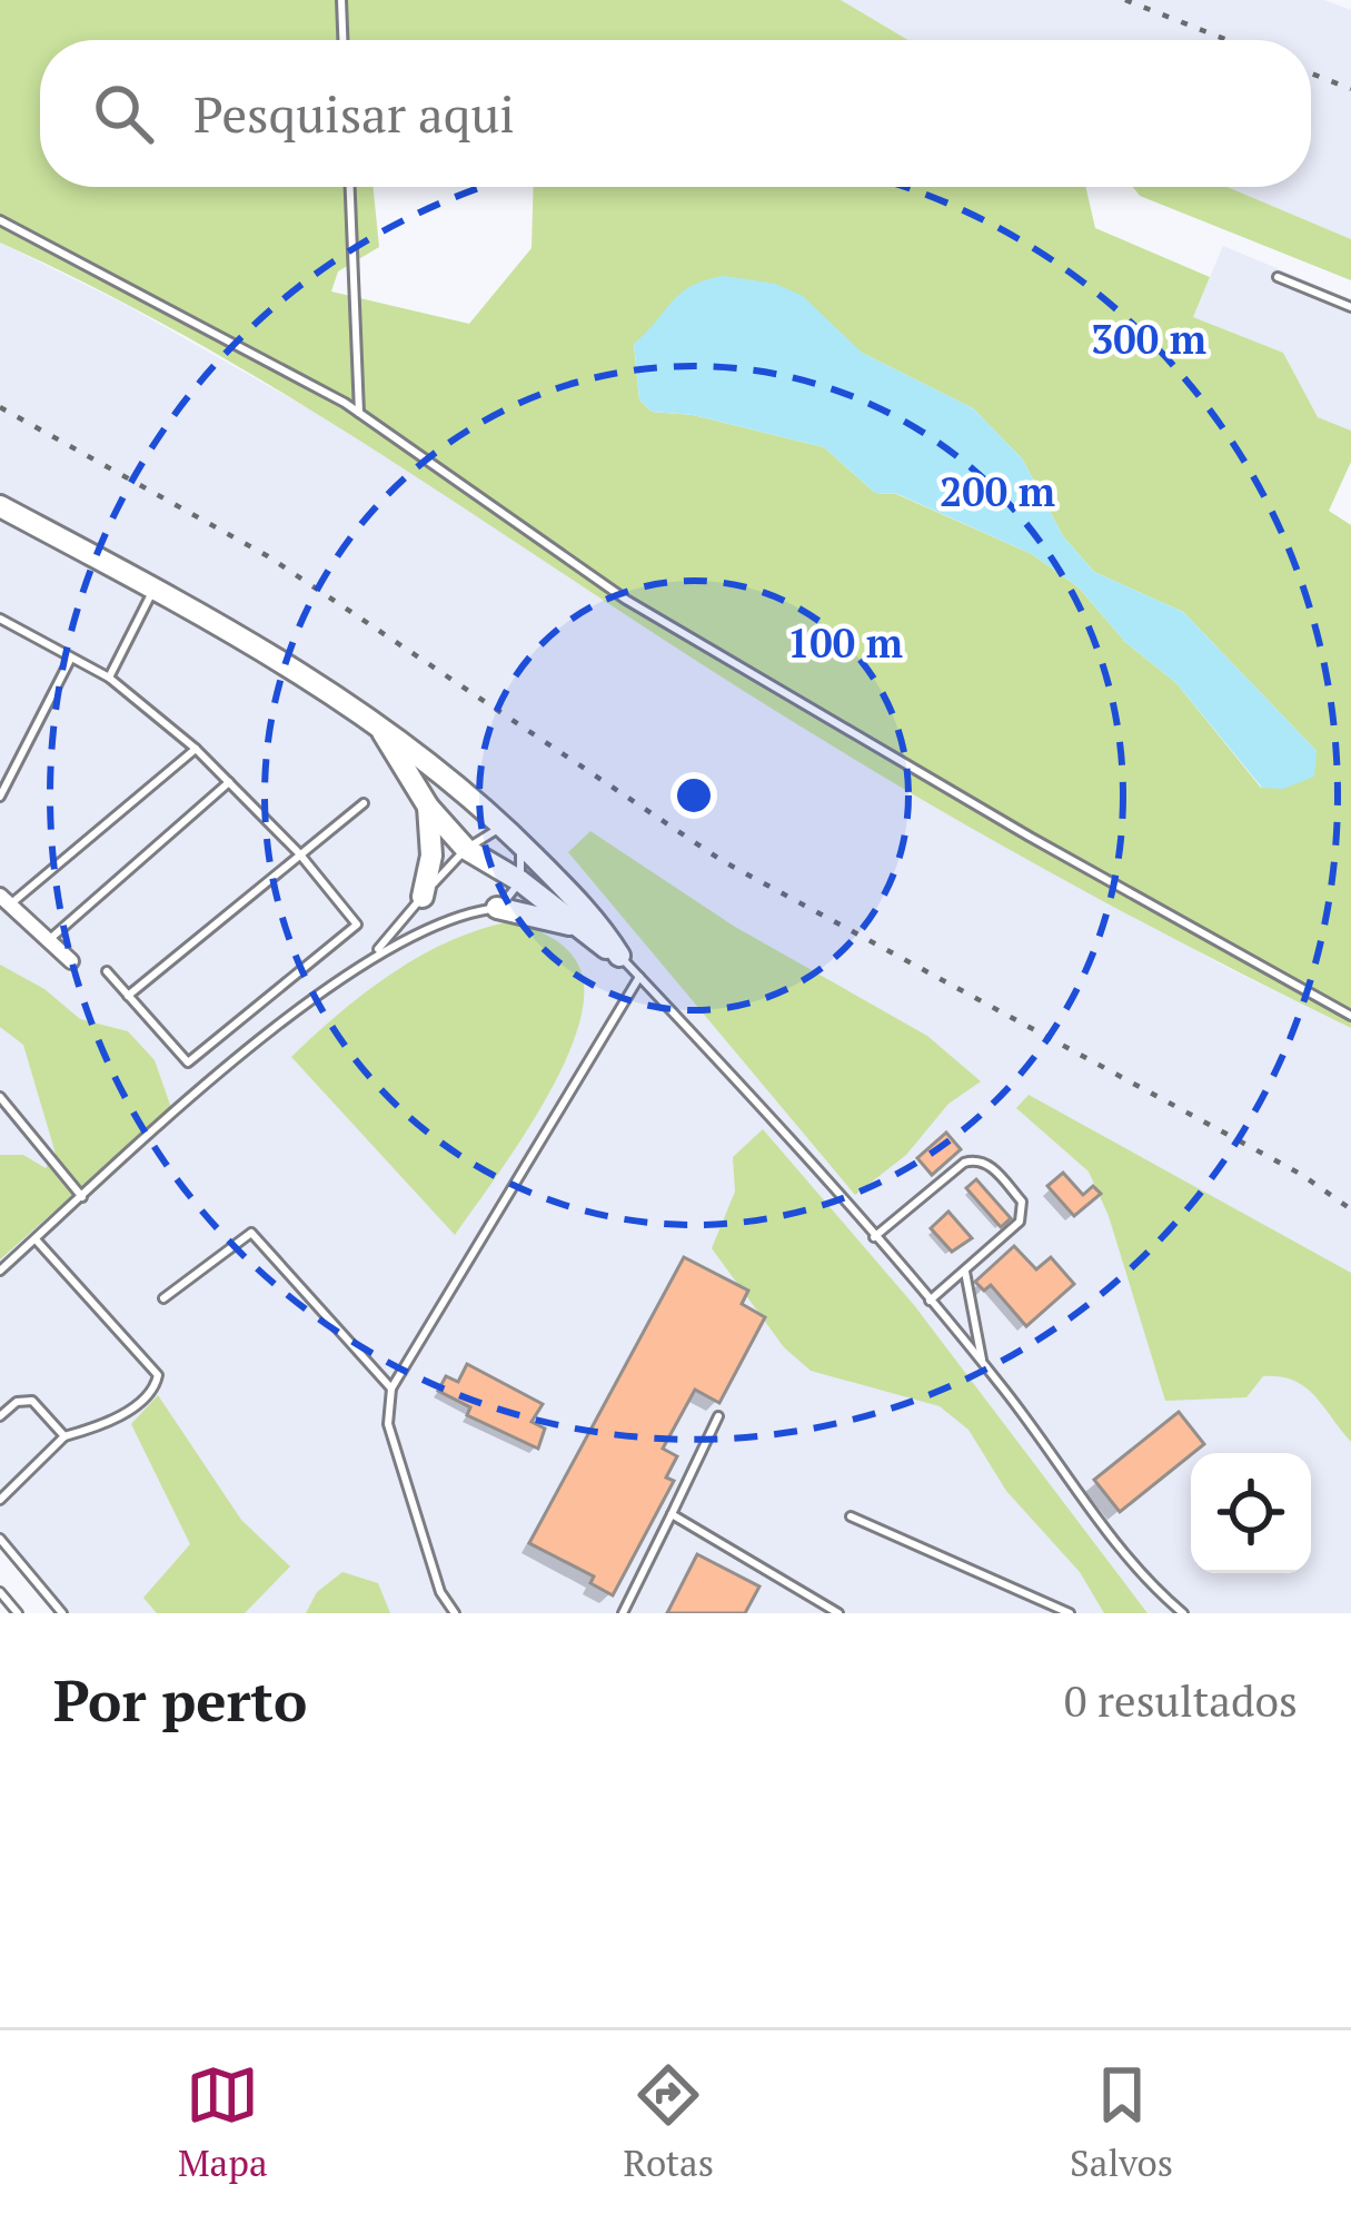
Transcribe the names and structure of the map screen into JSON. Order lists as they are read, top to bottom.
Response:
{
  "page": {
    "search": "Pesquisar aqui",
    "heading": ["Por perto", "0 resultados"],
    "nav": ["Mapa", "Rotas", "Salvos"]
  },
  "rings": ["300 m", "200 m", "100 m"]
}
